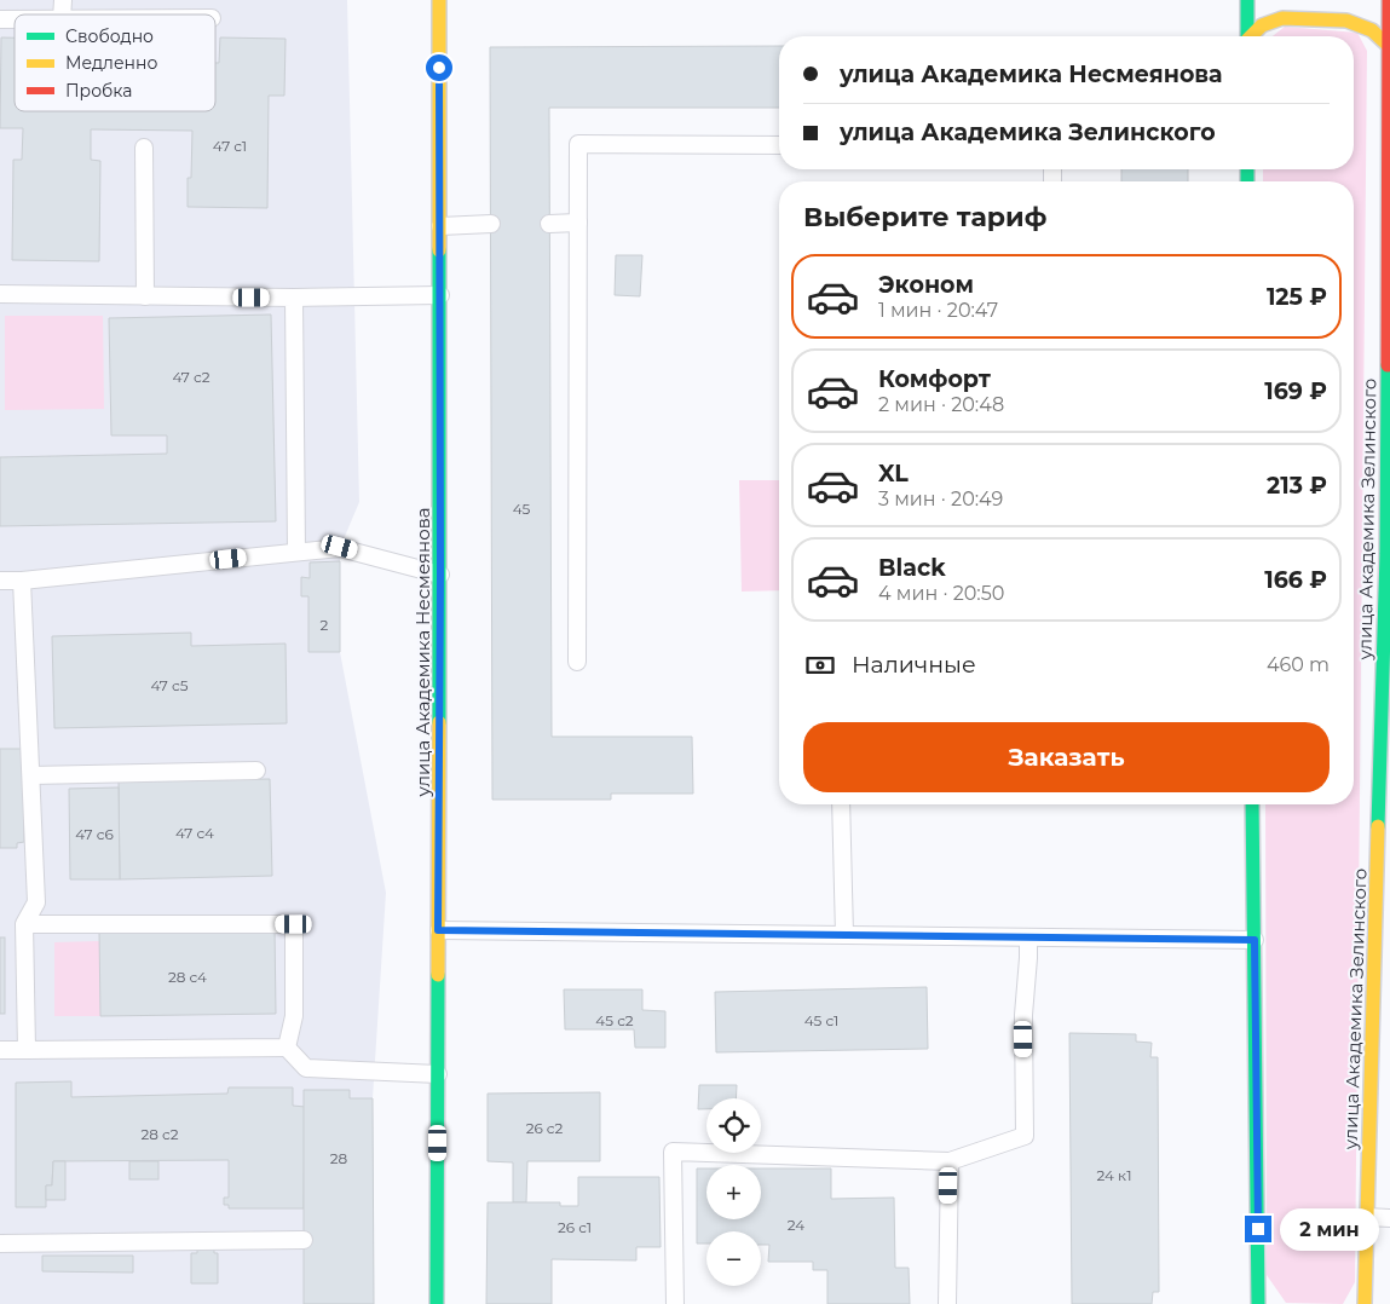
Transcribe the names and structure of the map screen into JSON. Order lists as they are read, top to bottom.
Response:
{
  "streets": {
    "street": ["улица Академика Зелинского", "улица Академика Несмеянова"]
  },
  "house_numbers": [
    "47 с1",
    "47 с2",
    "45",
    "2",
    "47 с5",
    "47 с4",
    "47 с6",
    "28 с4",
    "45 с2",
    "45 с1",
    "26 с2",
    "28 с2",
    "28",
    "24 к1",
    "24",
    "26 с1"
  ],
  "legend": ["Свободно", "Медленно", "Пробка"],
  "page": {
    "banner": ["улица Академика Несмеянова", "улица Академика Зелинского"],
    "heading": "Выберите тариф",
    "list": [
      {
        "name": "Эконом",
        "note": "1 мин · 20:47",
        "value": "125 ₽"
      },
      {
        "name": "Комфорт",
        "note": "2 мин · 20:48",
        "value": "169 ₽"
      },
      {
        "name": "XL",
        "note": "3 мин · 20:49",
        "value": "213 ₽"
      },
      {
        "name": "Black",
        "note": "4 мин · 20:50",
        "value": "166 ₽"
      }
    ],
    "pay": ["Наличные", "460 m"],
    "buttons": "Заказать",
    "map_buttons": ["+", "−"],
    "bubble": "2 мин"
  }
}
